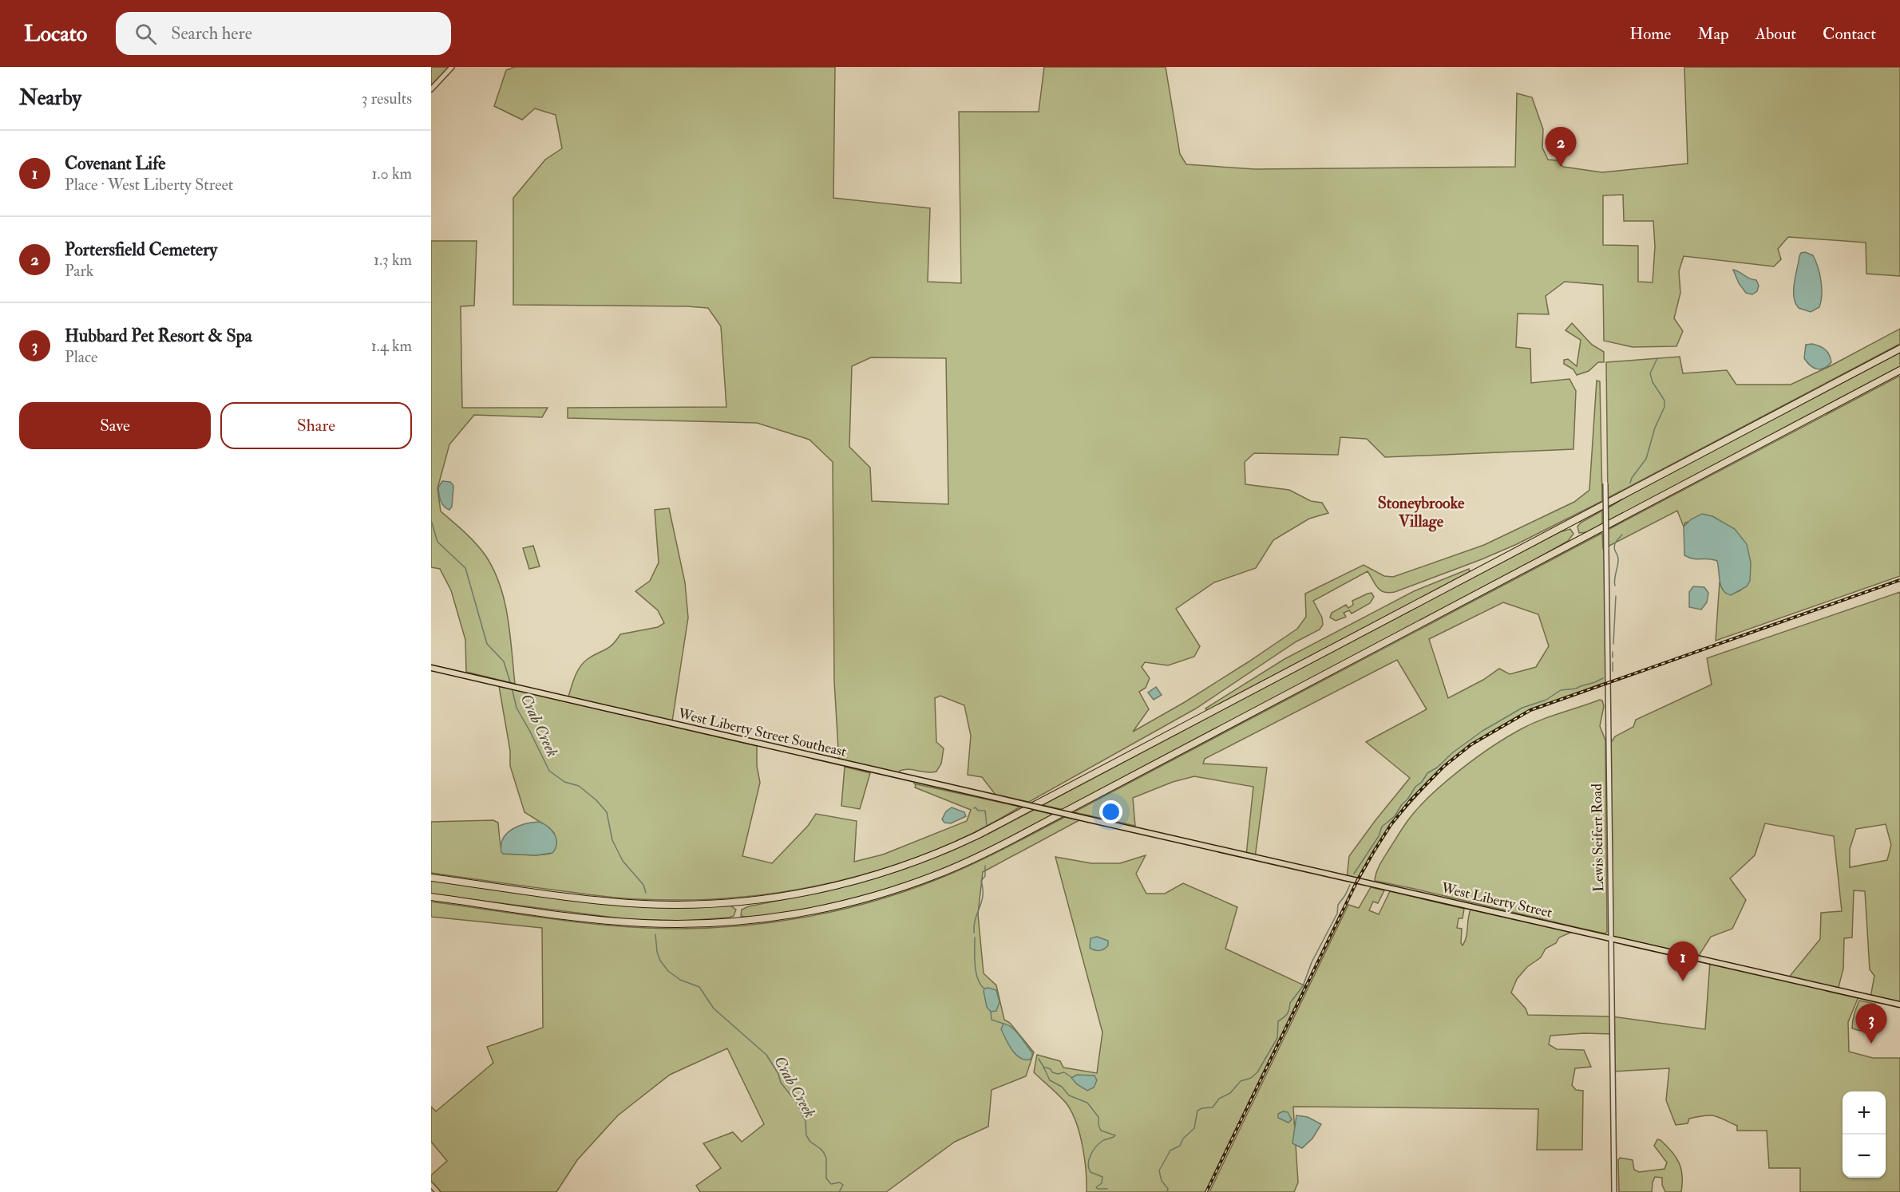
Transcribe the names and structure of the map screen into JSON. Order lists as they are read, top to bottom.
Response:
{
  "streets": {
    "main road": ["West Liberty Street Southeast", "West Liberty Street"],
    "street": ["Lewis Seifert Road"]
  },
  "crossings": [
    ["West Liberty Street Southeast", "West Liberty Street"],
    ["Lewis Seifert Road", "West Liberty Street"]
  ],
  "districts": ["Stoneybrooke Village"],
  "water": ["Crab Creek"],
  "page": {
    "header": "Locato",
    "search": "Search here",
    "nav": [
      "Home",
      "Map",
      "About",
      "Contact"
    ],
    "heading": ["Nearby", "3 results"],
    "pins": ["2", "1", "3"],
    "list": [
      {
        "mark": "1",
        "name": "Covenant Life",
        "note": "Place · West Liberty Street",
        "value": "1.0 km"
      },
      {
        "mark": "2",
        "name": "Portersfield Cemetery",
        "note": "Park",
        "value": "1.3 km"
      },
      {
        "mark": "3",
        "name": "Hubbard Pet Resort & Spa",
        "note": "Place",
        "value": "1.4 km"
      }
    ],
    "buttons": ["Save", "Share"],
    "map_buttons": ["+", "−"]
  }
}
